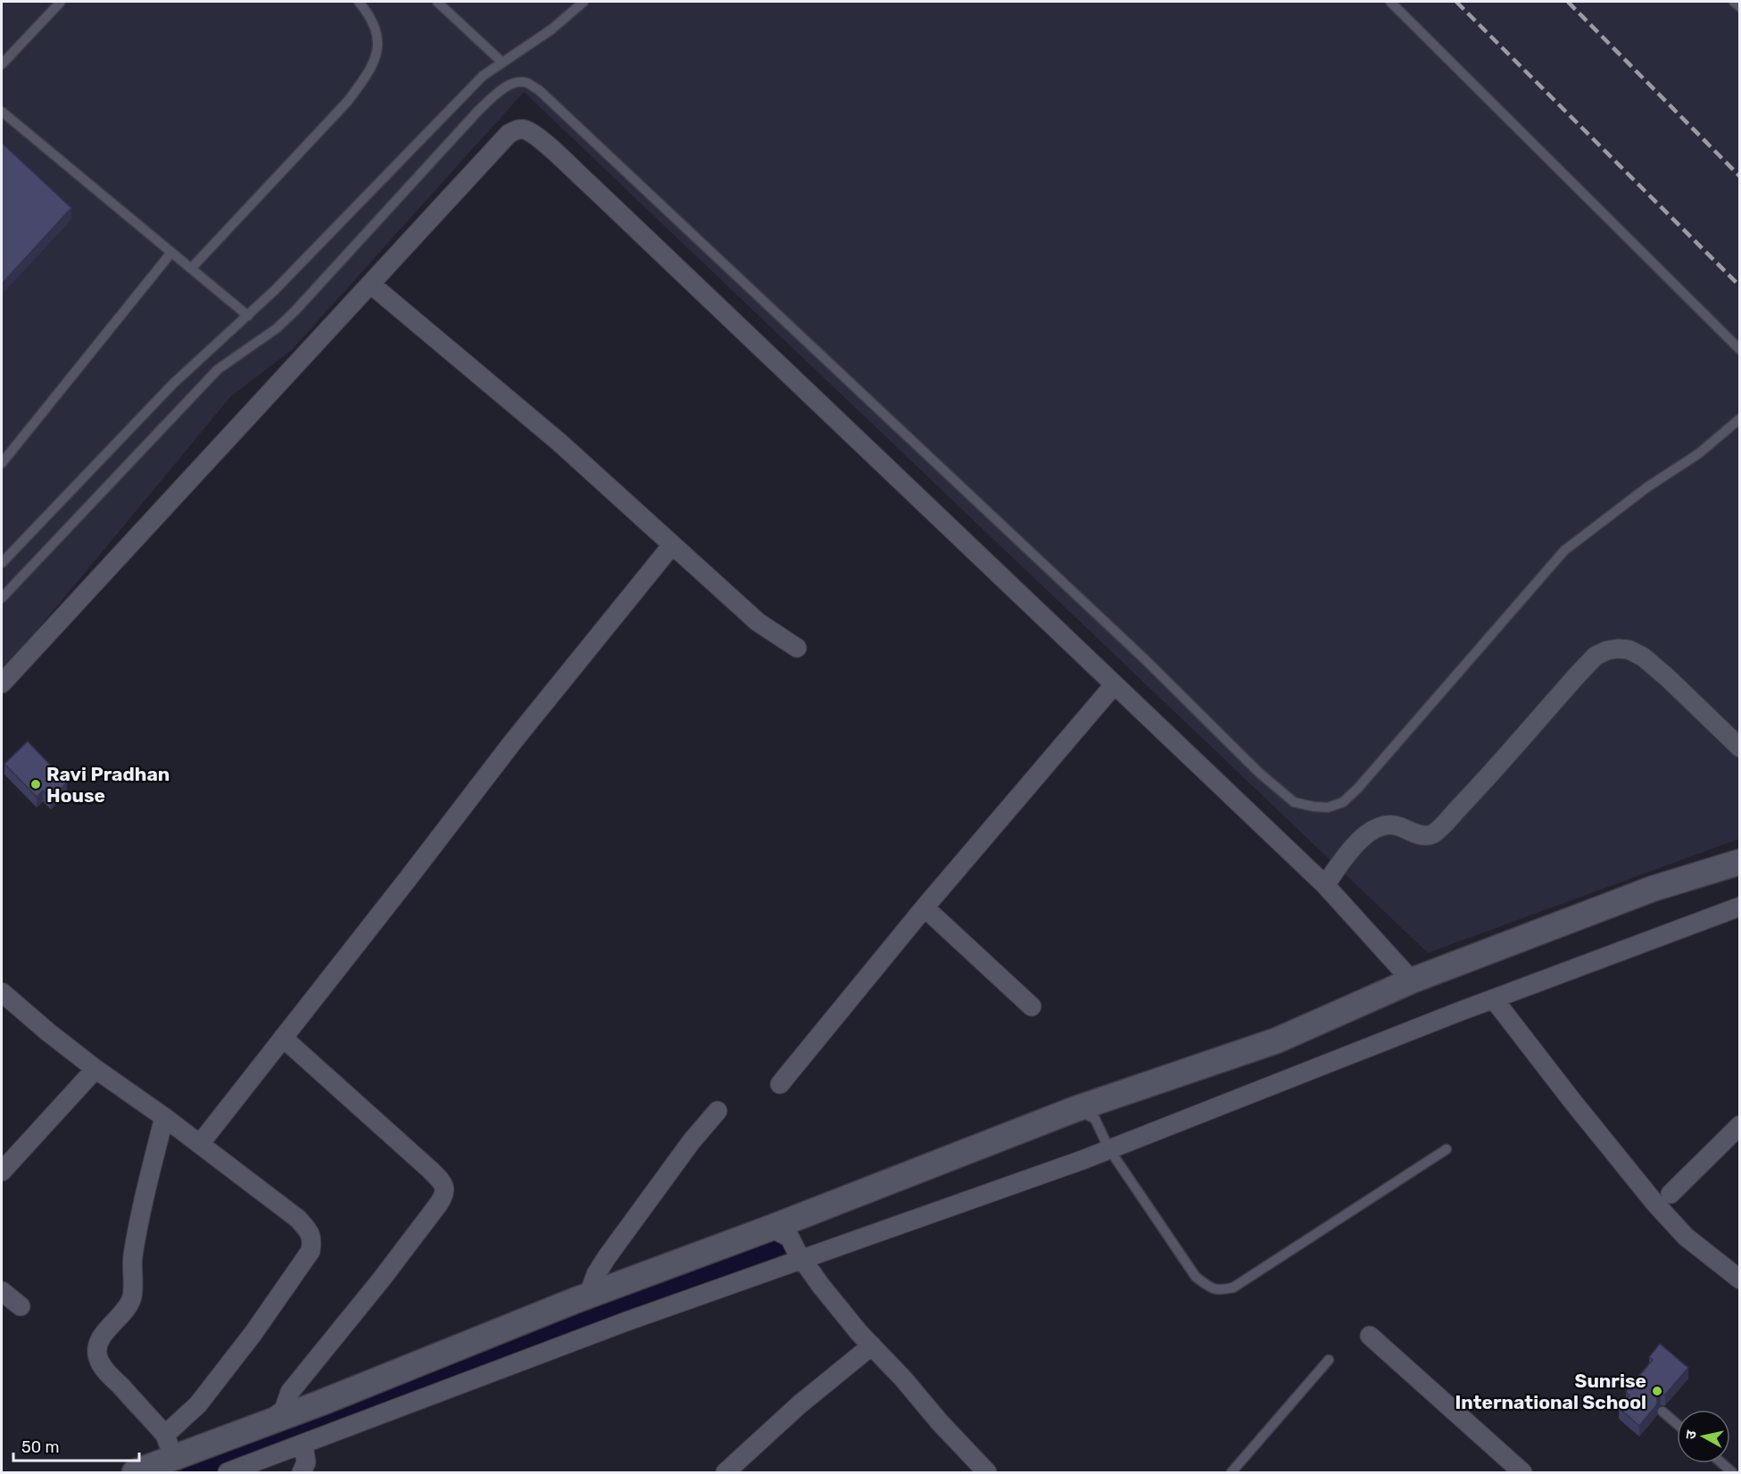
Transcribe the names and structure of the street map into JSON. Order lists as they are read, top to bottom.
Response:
{
  "places": ["Ravi Pradhan House", "Sunrise International School"],
  "scale_bar": "50 m",
  "north": "left"
}
